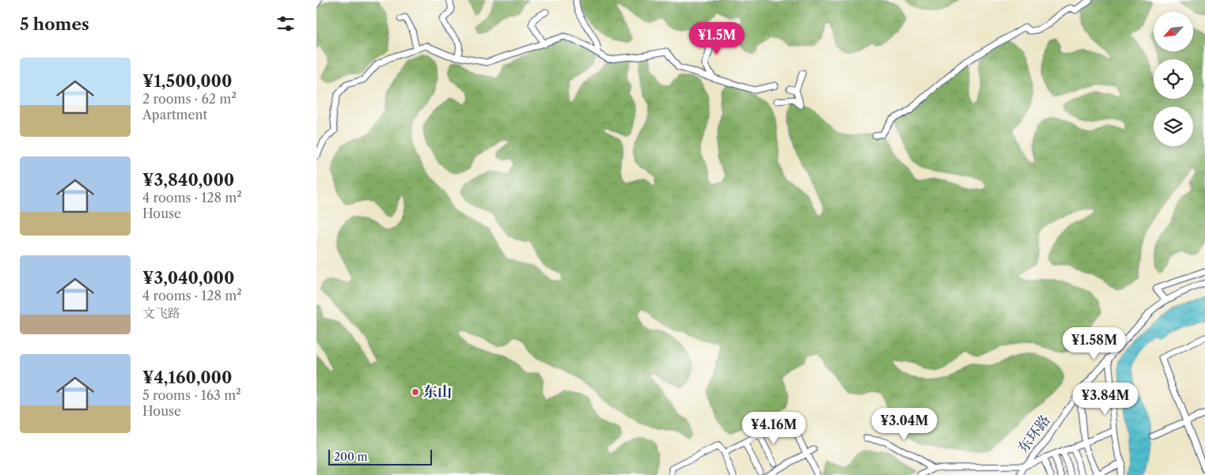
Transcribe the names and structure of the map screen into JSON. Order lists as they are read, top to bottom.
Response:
{
  "streets": {
    "street": ["东环路"]
  },
  "places": ["东山"],
  "scale_bar": "200 m",
  "north": "bottom left",
  "page": {
    "heading": "5 homes",
    "price": [
      "¥1.5M",
      "¥1.58M",
      "¥3.84M",
      "¥3.04M",
      "¥4.16M"
    ],
    "list": [
      {
        "name": "¥1,500,000",
        "note": "2 rooms · 62 m² · Apartment"
      },
      {
        "name": "¥3,840,000",
        "note": "4 rooms · 128 m² · House"
      },
      {
        "name": "¥3,040,000",
        "note": "4 rooms · 128 m² · 文飞路"
      },
      {
        "name": "¥4,160,000",
        "note": "5 rooms · 163 m² · House"
      }
    ],
    "scale": "200 m"
  }
}
